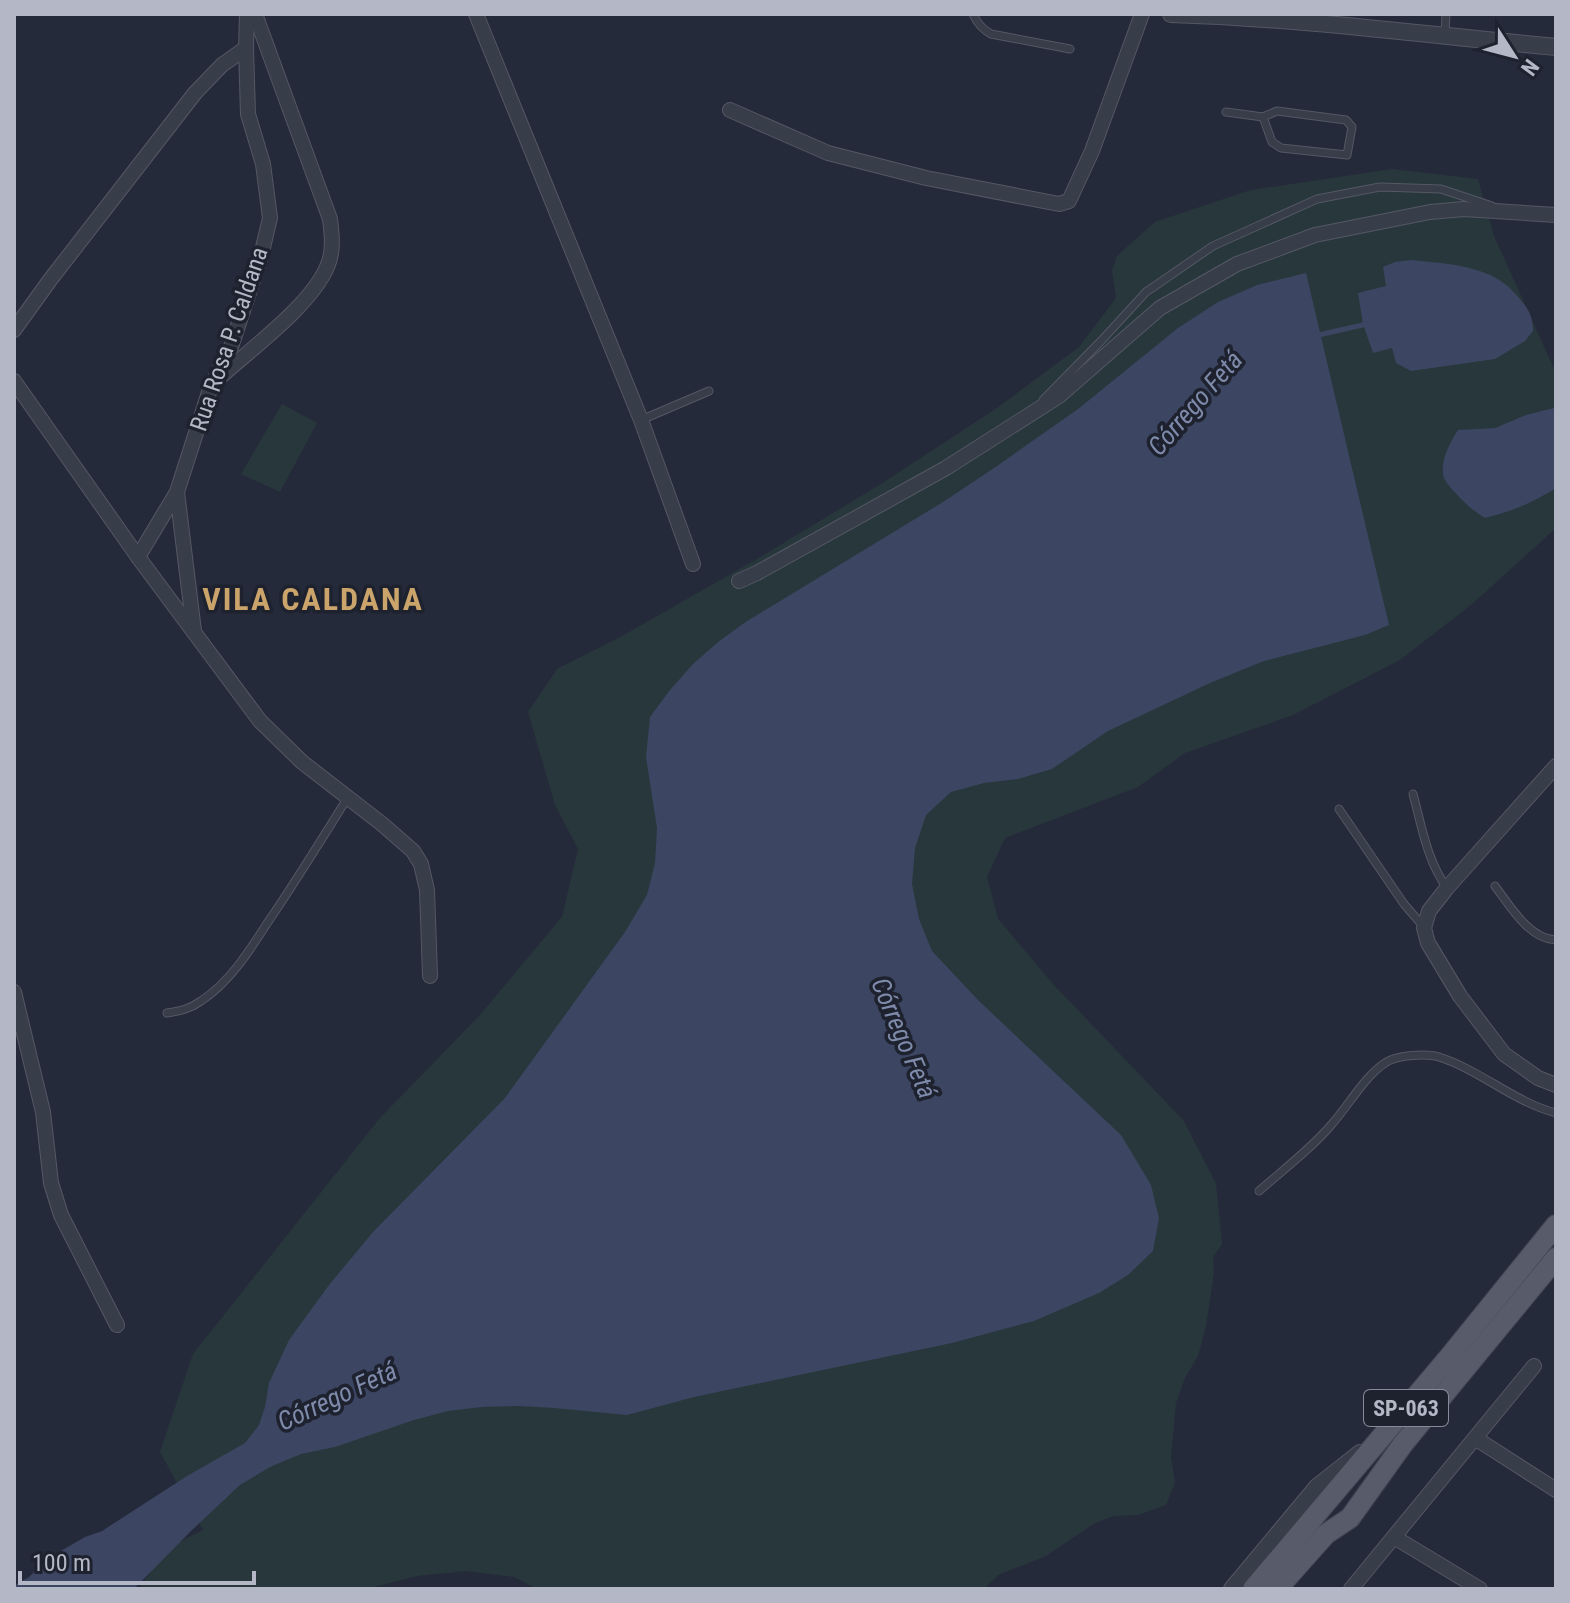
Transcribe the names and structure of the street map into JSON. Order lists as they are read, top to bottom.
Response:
{
  "streets": {
    "main road": ["SP-063"],
    "street": ["Rua Rosa P. Caldana"]
  },
  "districts": ["VILA CALDANA"],
  "water": ["Córrego Fetá"],
  "scale_bar": "100 m",
  "north": "bottom right"
}
